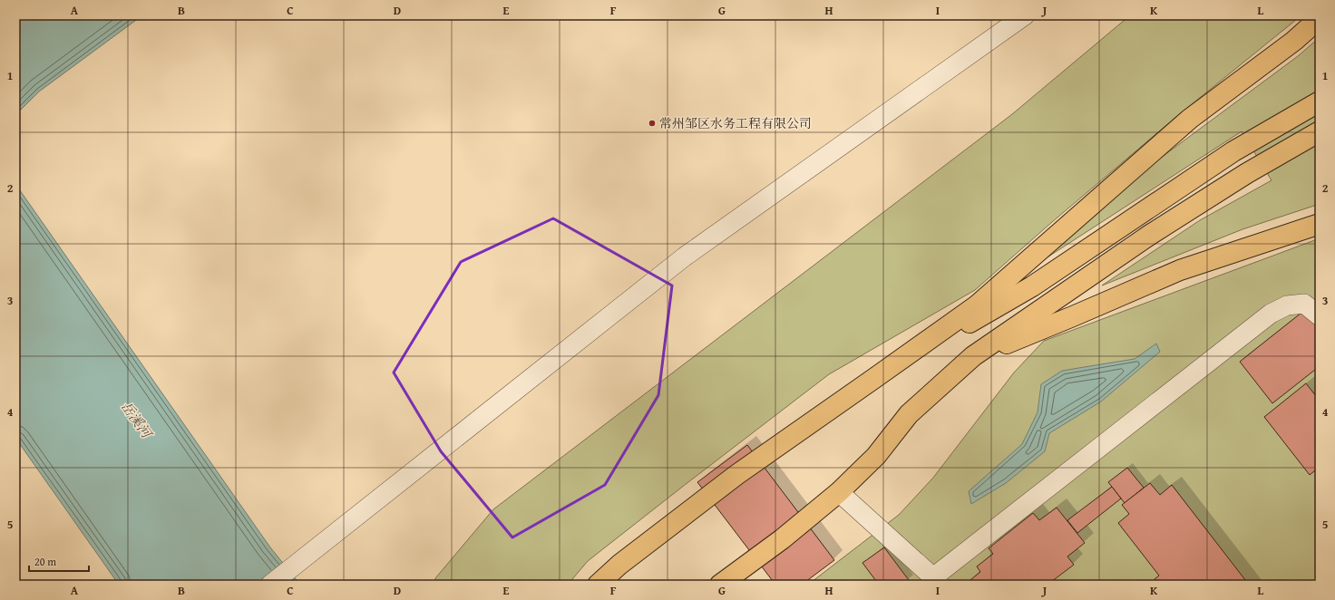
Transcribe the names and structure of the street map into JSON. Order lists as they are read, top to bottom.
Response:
{
  "water": ["岳溪河"],
  "places": ["常州邹区水务工程有限公司"],
  "scale_bar": "20 m",
  "grid": {
    "columns": [
      "A",
      "B",
      "C",
      "D",
      "E",
      "F",
      "G",
      "H",
      "I",
      "J",
      "K",
      "L"
    ],
    "rows": [
      "1",
      "2",
      "3",
      "4",
      "5"
    ]
  }
}
